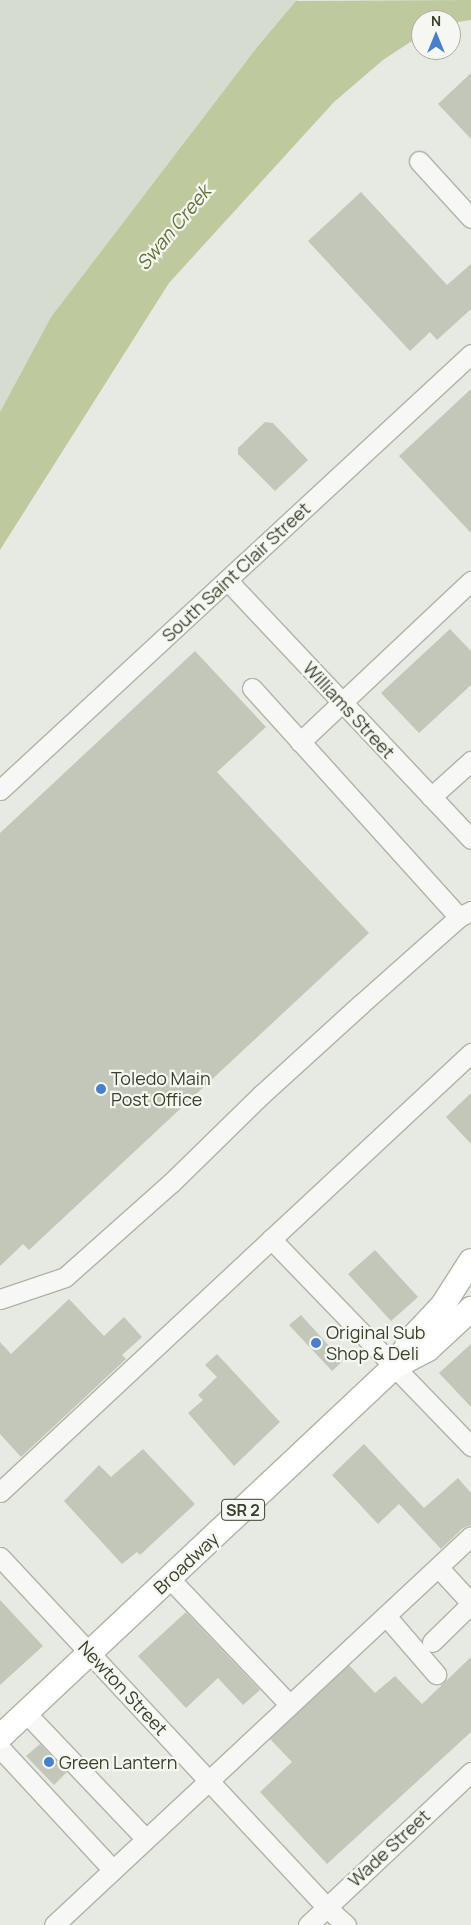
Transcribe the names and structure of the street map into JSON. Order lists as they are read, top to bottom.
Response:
{
  "streets": {
    "main road": ["SR 2", "Broadway"],
    "street": [
      "South Saint Clair Street",
      "Williams Street",
      "Newton Street",
      "Wade Street"
    ]
  },
  "crossings": [
    ["South Saint Clair Street", "Williams Street"],
    ["Broadway", "Newton Street"],
    ["Newton Street", "Wade Street"]
  ],
  "water": ["Swan Creek"],
  "places": ["Toledo Main Post Office", "Original Sub Shop & Deli", "Green Lantern"],
  "north": "top"
}
